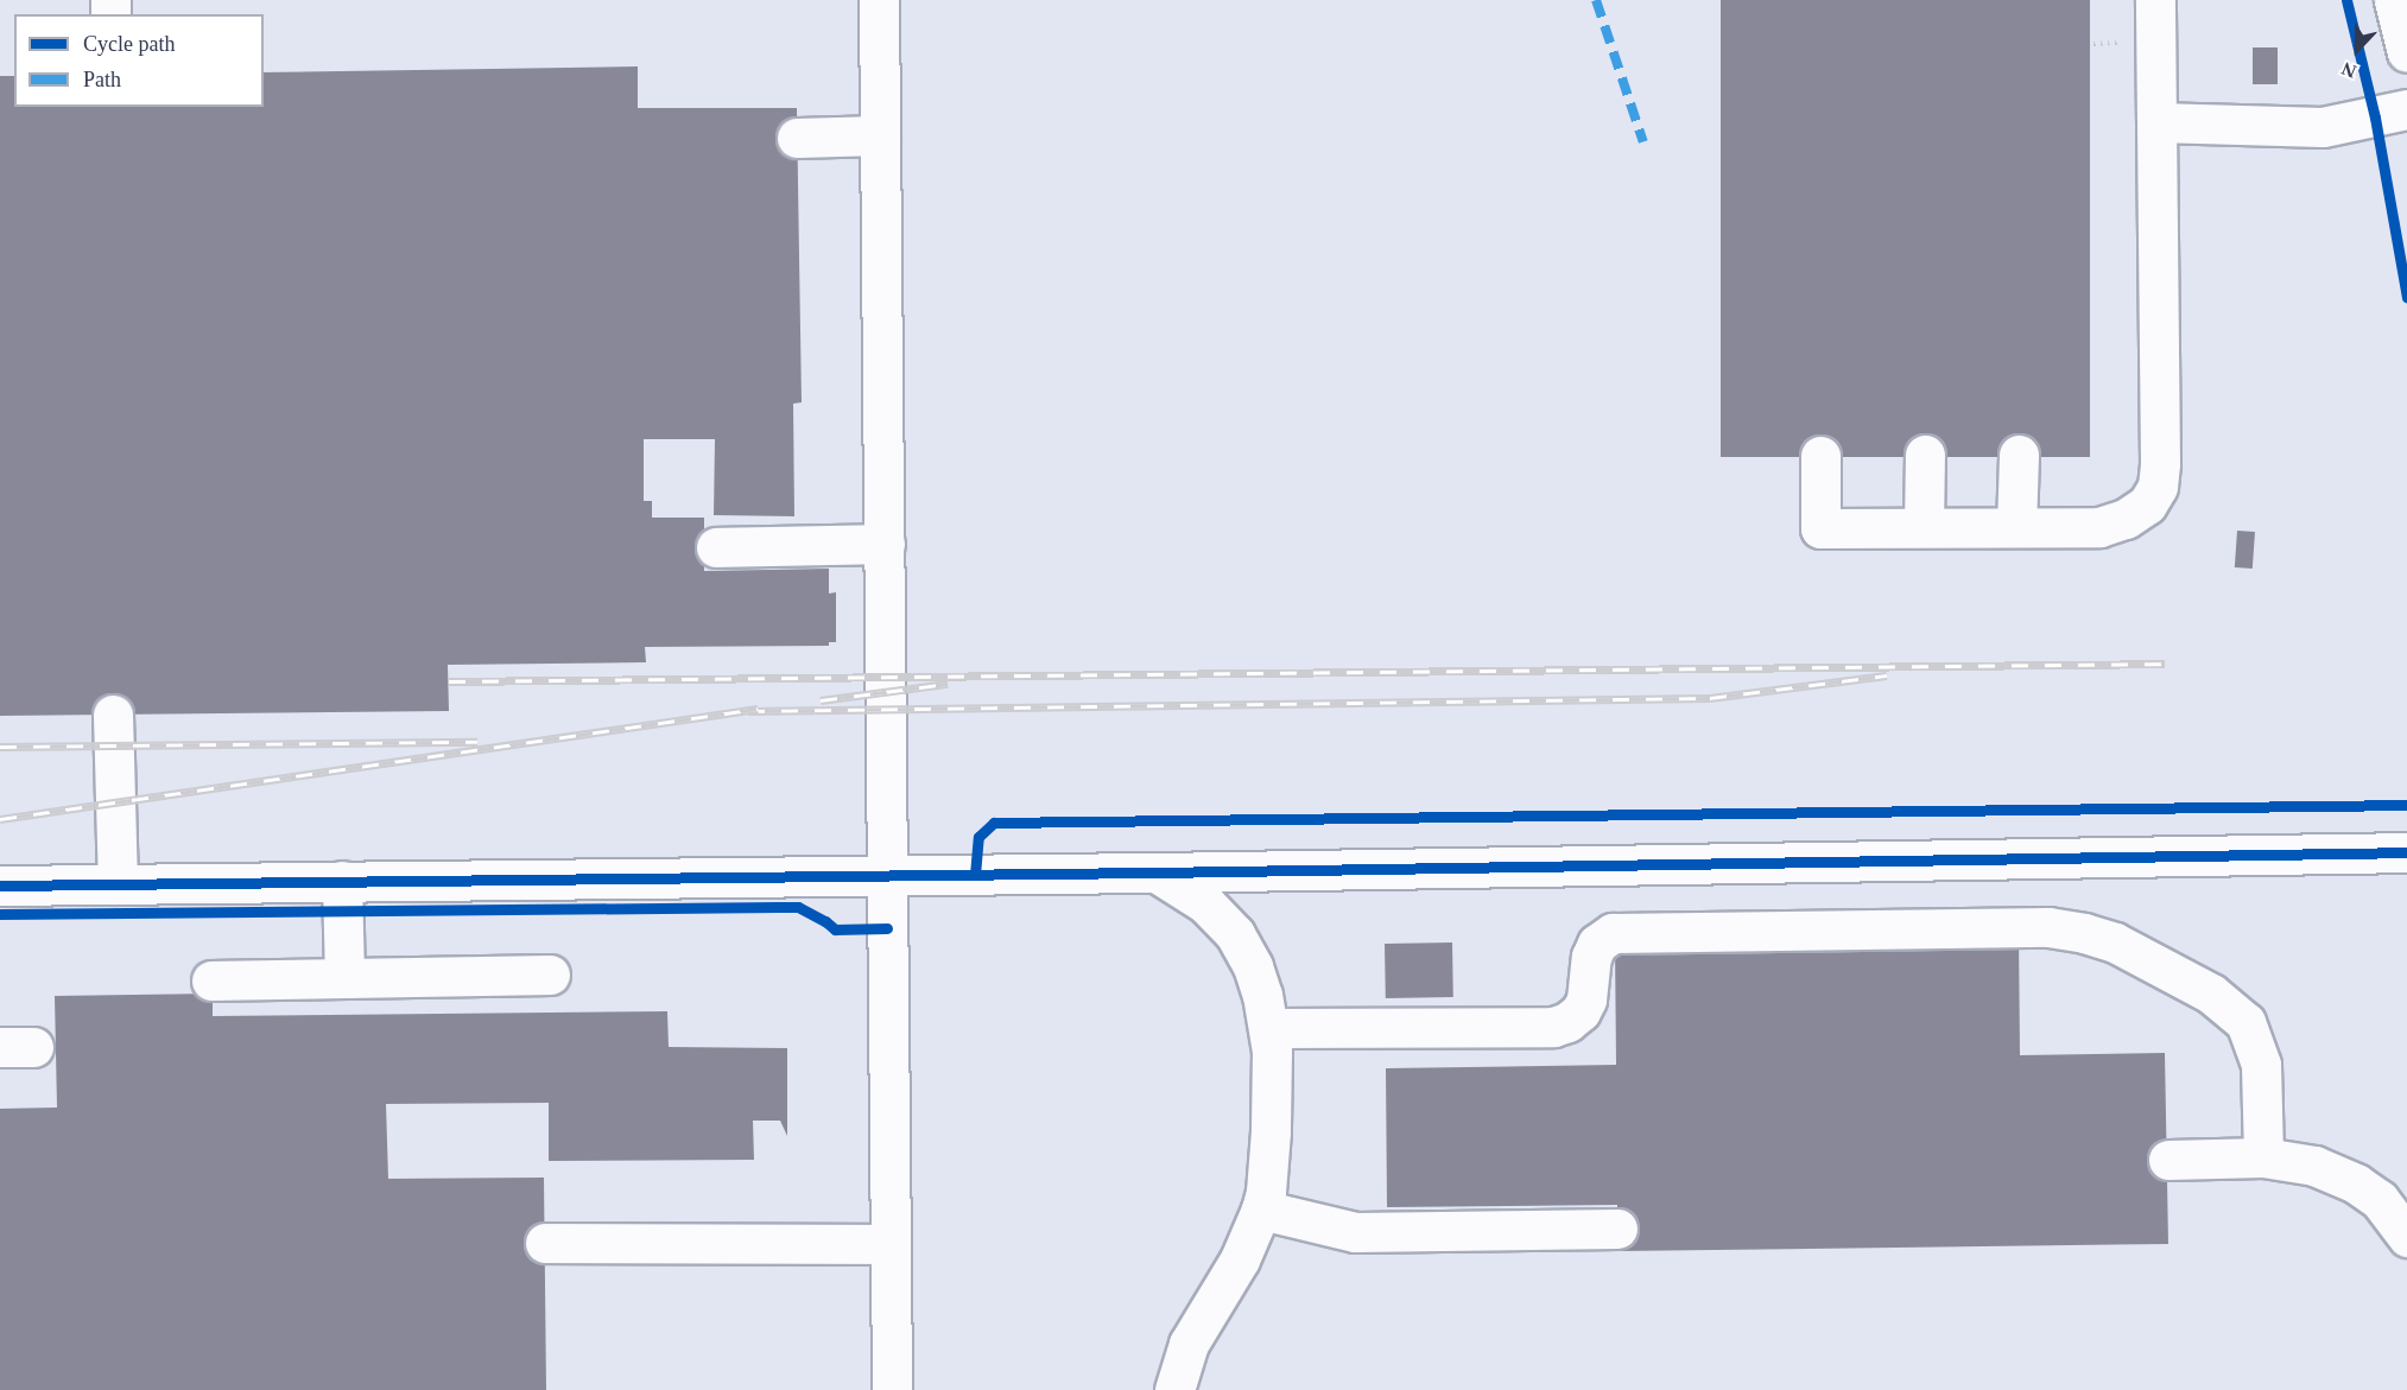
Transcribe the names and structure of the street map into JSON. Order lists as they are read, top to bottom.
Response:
{
  "legend": ["Cycle path", "Path"],
  "north": "bottom"
}
